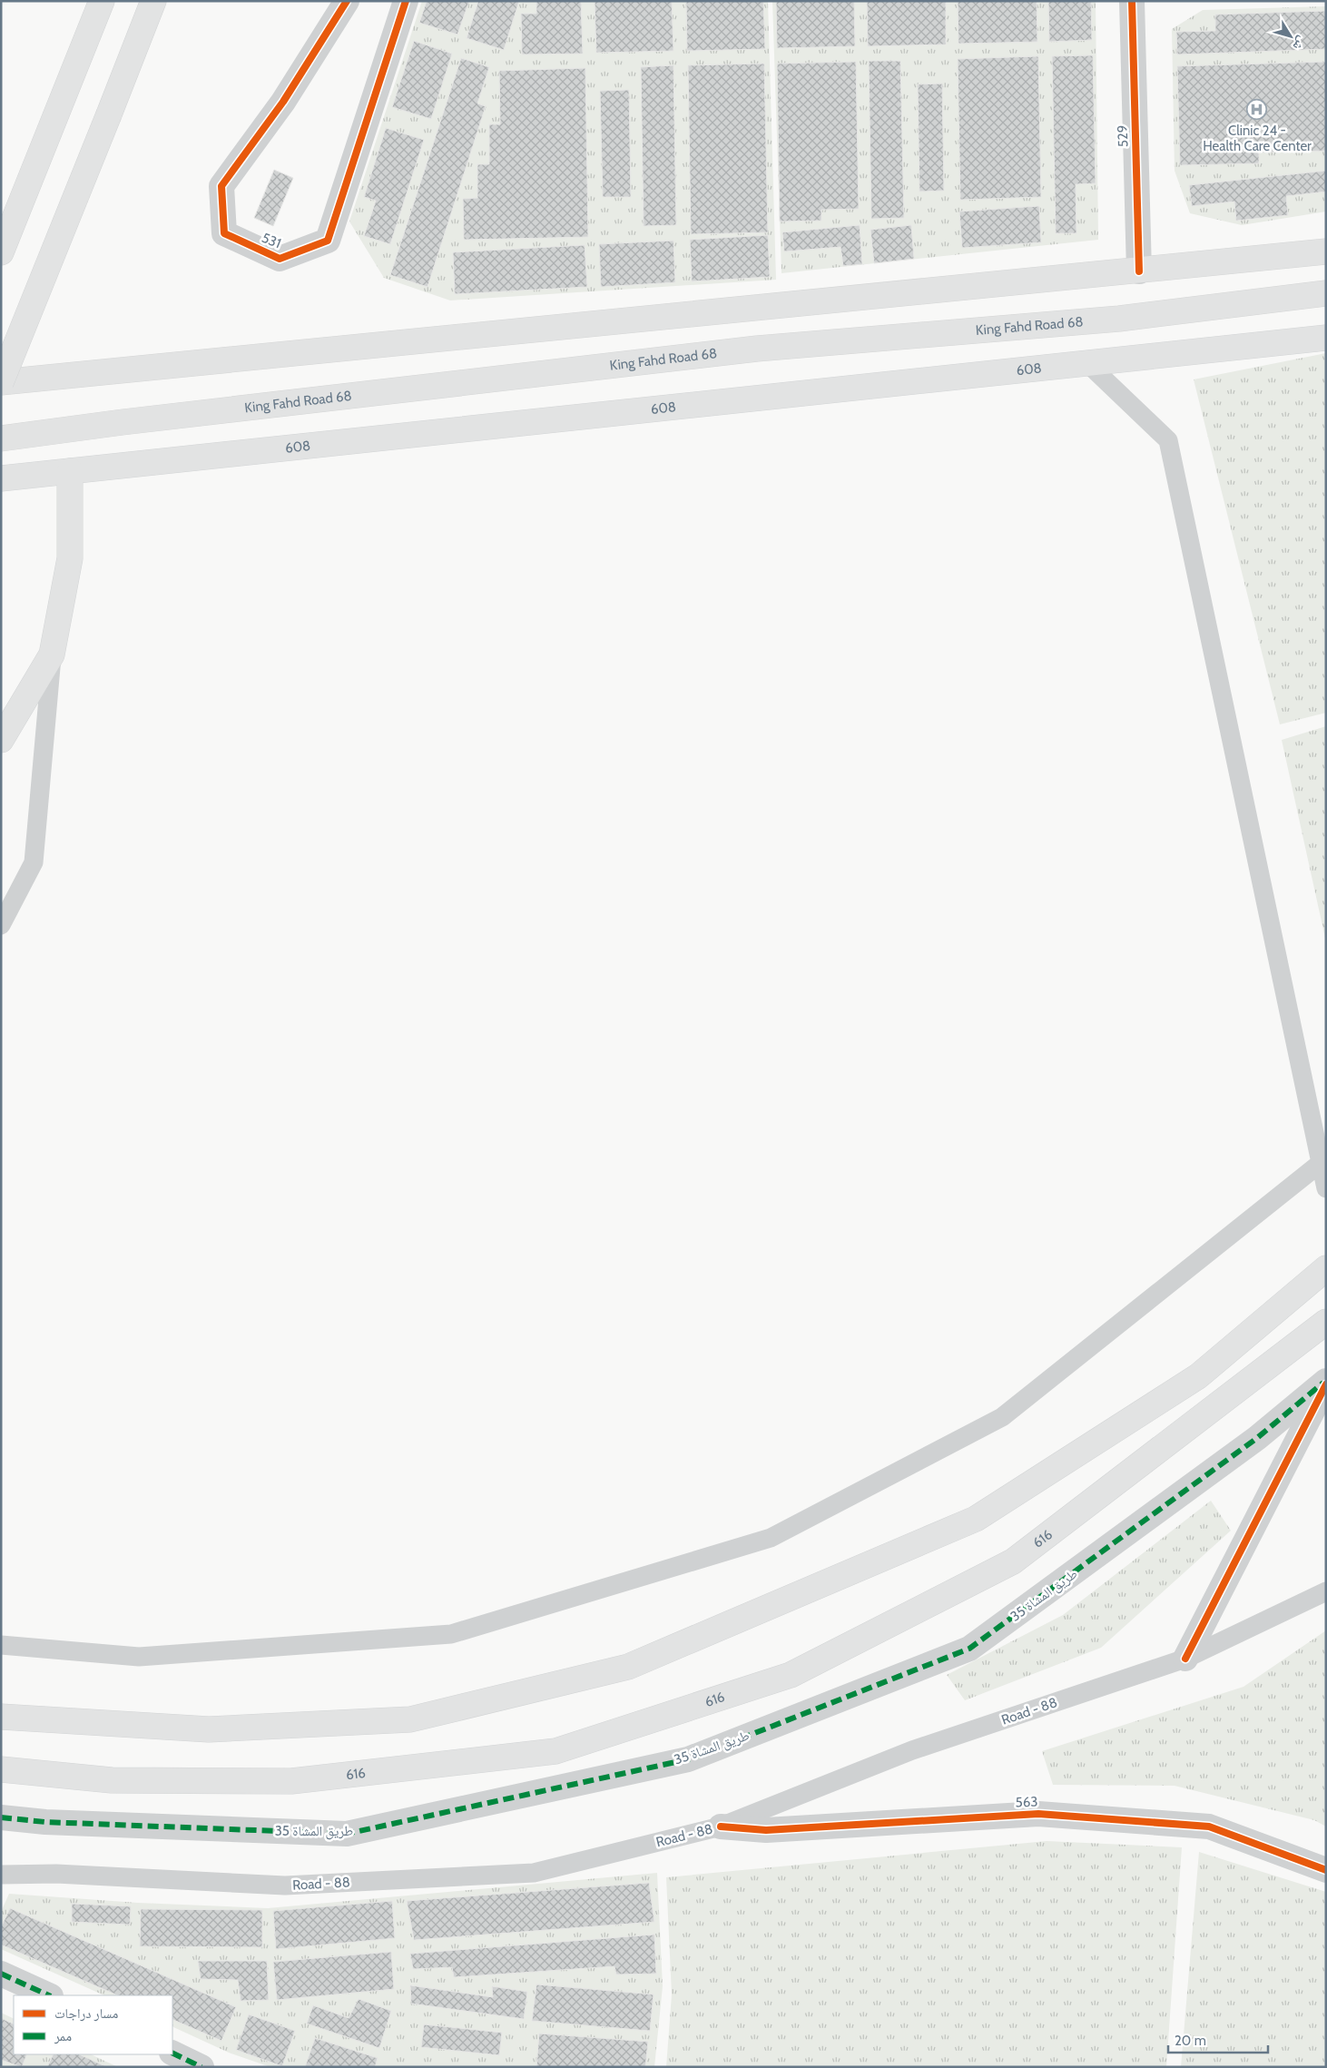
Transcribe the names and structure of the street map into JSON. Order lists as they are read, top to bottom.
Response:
{
  "streets": {
    "main road": ["King Fahd Road 68", "608", "616"],
    "street": [
      "529",
      "531",
      "طريق المشاة 35",
      "563"
    ],
    "lane": ["Road - 88"]
  },
  "crossings": [
    ["Road - 88", "563"]
  ],
  "places": {
    "hospital": ["Clinic 24 - Health Care Center"]
  },
  "legend": ["مسار دراجات", "ممر"],
  "scale_bar": "20 m",
  "north": "bottom right"
}
